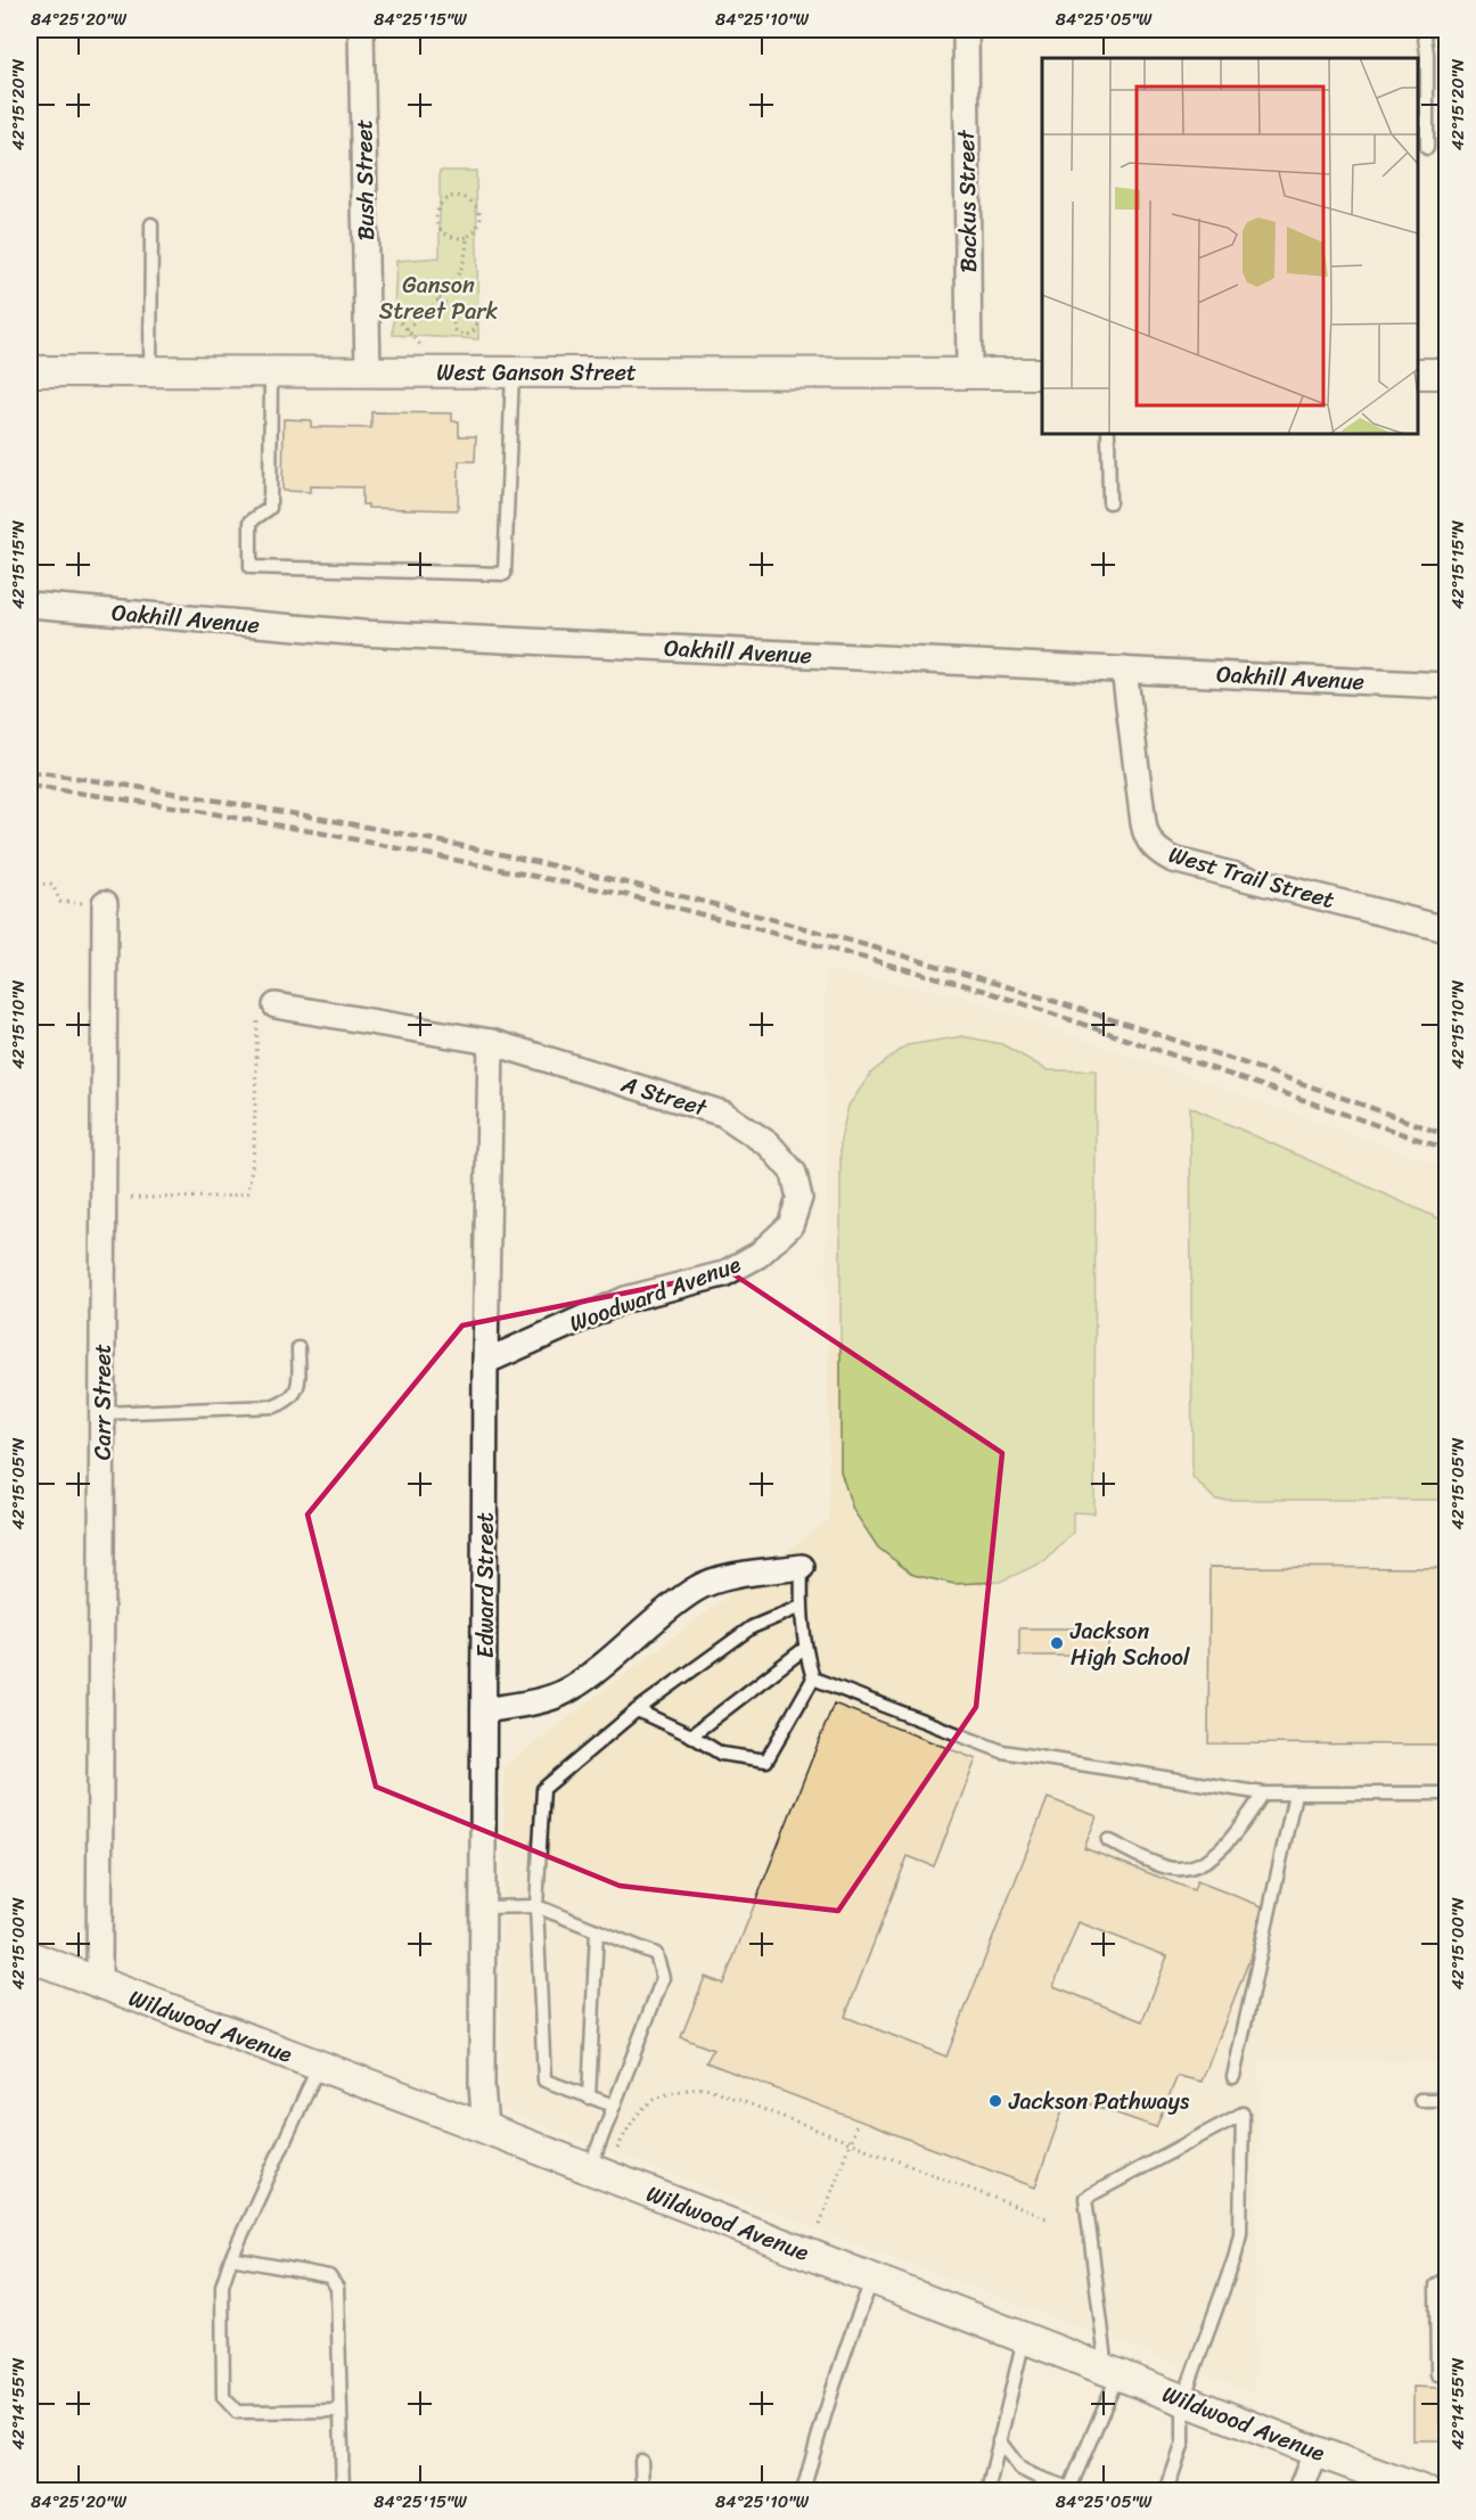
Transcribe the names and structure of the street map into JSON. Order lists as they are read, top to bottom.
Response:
{
  "streets": {
    "street": [
      "Bush Street",
      "Backus Street",
      "West Ganson Street",
      "Oakhill Avenue",
      "West Trail Street",
      "A Street",
      "Woodward Avenue",
      "Carr Street",
      "Edward Street",
      "Wildwood Avenue"
    ]
  },
  "crossings": [
    ["Bush Street", "West Ganson Street"],
    ["Backus Street", "West Ganson Street"],
    ["Oakhill Avenue", "West Trail Street"],
    ["A Street", "Woodward Avenue"],
    ["A Street", "Edward Street"],
    ["Woodward Avenue", "Edward Street"],
    ["Carr Street", "Wildwood Avenue"],
    ["Edward Street", "Wildwood Avenue"]
  ],
  "parks": ["Ganson Street Park"],
  "places": ["Jackson High School", "Jackson Pathways"],
  "coordinates": [
    "84°25'20\"W",
    "84°25'15\"W",
    "84°25'10\"W",
    "84°25'05\"W",
    "42°15'20\"N",
    "42°15'15\"N",
    "42°15'10\"N",
    "42°15'05\"N",
    "42°15'00\"N",
    "42°14'55\"N"
  ]
}
